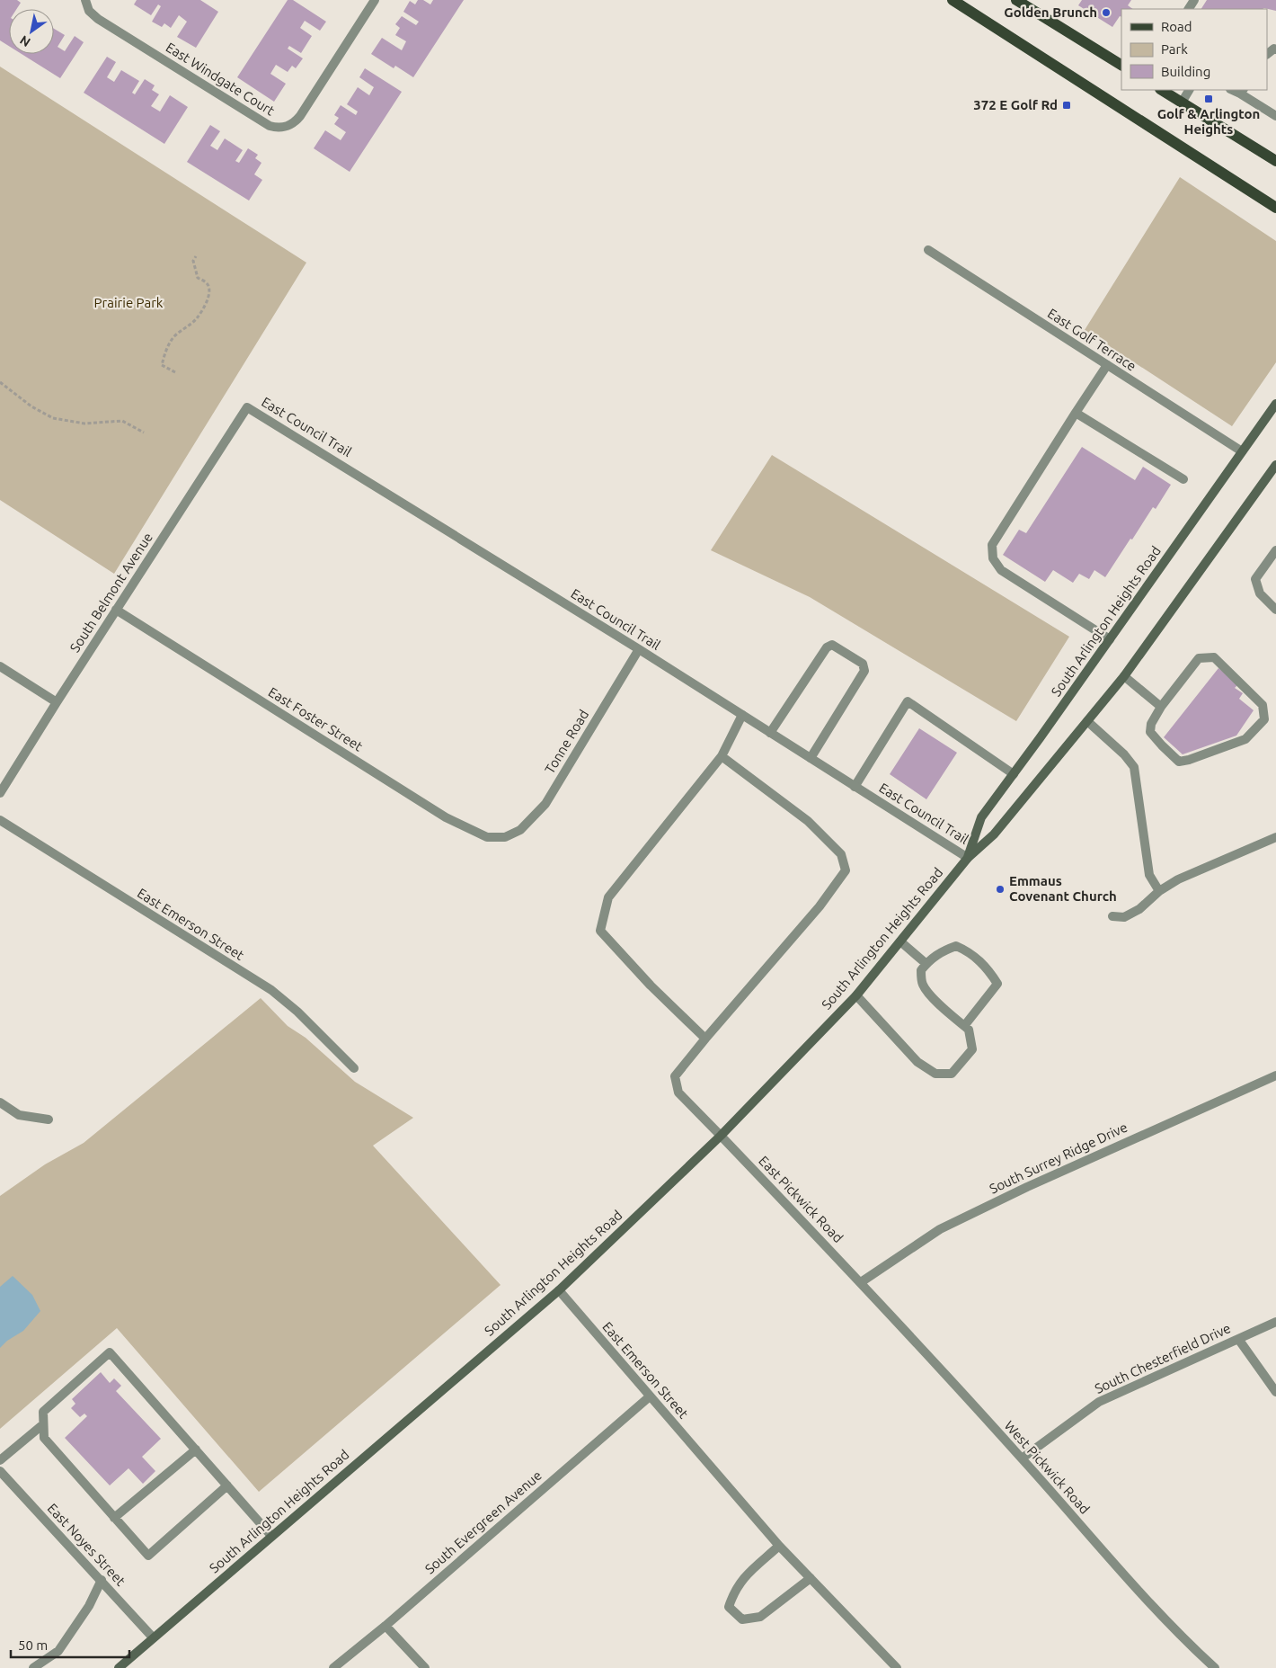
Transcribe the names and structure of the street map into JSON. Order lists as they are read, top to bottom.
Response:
{
  "streets": {
    "main road": ["South Arlington Heights Road"],
    "street": [
      "East Windgate Court",
      "East Golf Terrace",
      "East Council Trail",
      "South Belmont Avenue",
      "East Foster Street",
      "Tonne Road",
      "East Emerson Street",
      "South Surrey Ridge Drive",
      "East Pickwick Road",
      "South Chesterfield Drive",
      "West Pickwick Road",
      "South Evergreen Avenue",
      "East Noyes Street"
    ]
  },
  "crossings": [
    ["East Golf Terrace", "South Arlington Heights Road"],
    ["East Council Trail", "South Belmont Avenue"],
    ["East Council Trail", "South Arlington Heights Road"],
    ["East Council Trail", "Tonne Road"],
    ["South Belmont Avenue", "East Foster Street"],
    ["South Arlington Heights Road", "East Emerson Street"],
    ["South Arlington Heights Road", "East Pickwick Road"],
    ["South Arlington Heights Road", "East Noyes Street"],
    ["East Foster Street", "Tonne Road"],
    ["East Emerson Street", "South Evergreen Avenue"],
    ["South Surrey Ridge Drive", "East Pickwick Road"],
    ["South Surrey Ridge Drive", "West Pickwick Road"],
    ["East Pickwick Road", "West Pickwick Road"],
    ["South Chesterfield Drive", "West Pickwick Road"]
  ],
  "parks": ["Prairie Park"],
  "places": {
    "other": ["Golden Brunch", "Emmaus Covenant Church"],
    "transit": ["Golf & Arlington Heights", "372 E Golf Rd"]
  },
  "legend": ["Road", "Park", "Building"],
  "scale_bar": "50 m",
  "north": "bottom left"
}
